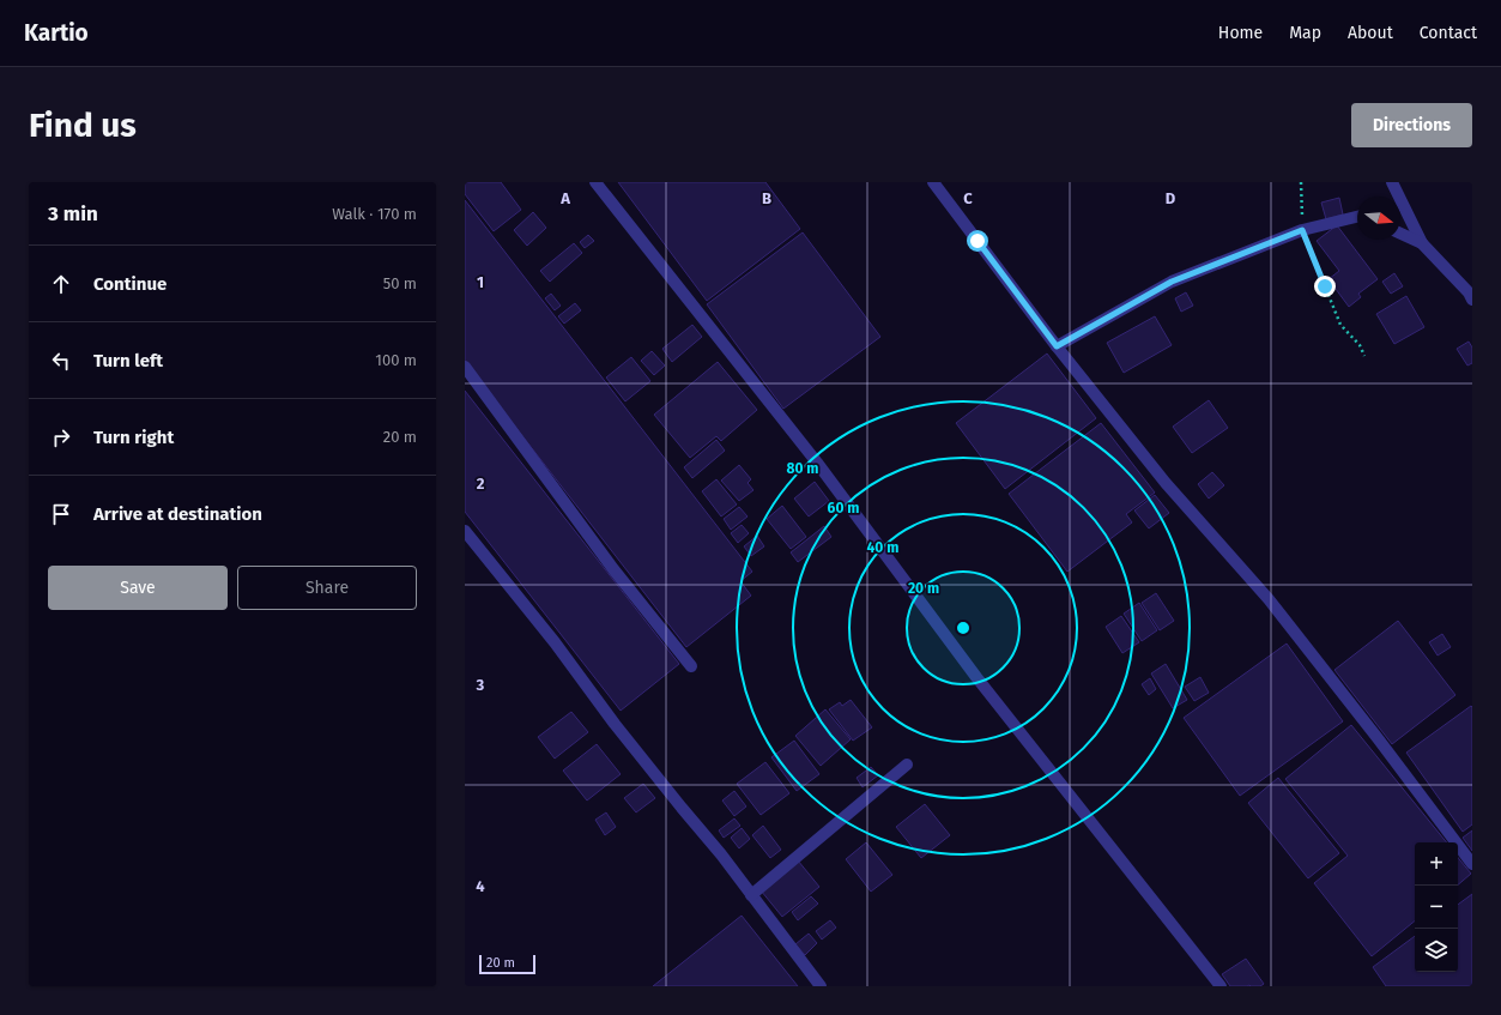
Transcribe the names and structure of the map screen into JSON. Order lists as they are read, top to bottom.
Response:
{
  "scale_bar": "20 m",
  "north": "right",
  "page": {
    "header": "Kartio",
    "nav": [
      "Home",
      "Map",
      "About",
      "Contact"
    ],
    "buttons": [
      "Directions",
      ["Save", "Share"]
    ],
    "title": "Find us",
    "heading": ["3 min", "Walk · 170 m"],
    "list": [
      ["Continue", "50 m"],
      ["Turn left", "100 m"],
      ["Turn right", "20 m"],
      "Arrive at destination"
    ],
    "map_buttons": ["+", "−"],
    "scale": "20 m"
  },
  "grid": {
    "columns": [
      "A",
      "B",
      "C",
      "D"
    ],
    "rows": [
      "1",
      "2",
      "3",
      "4"
    ]
  },
  "rings": [
    "80 m",
    "60 m",
    "40 m",
    "20 m"
  ]
}
